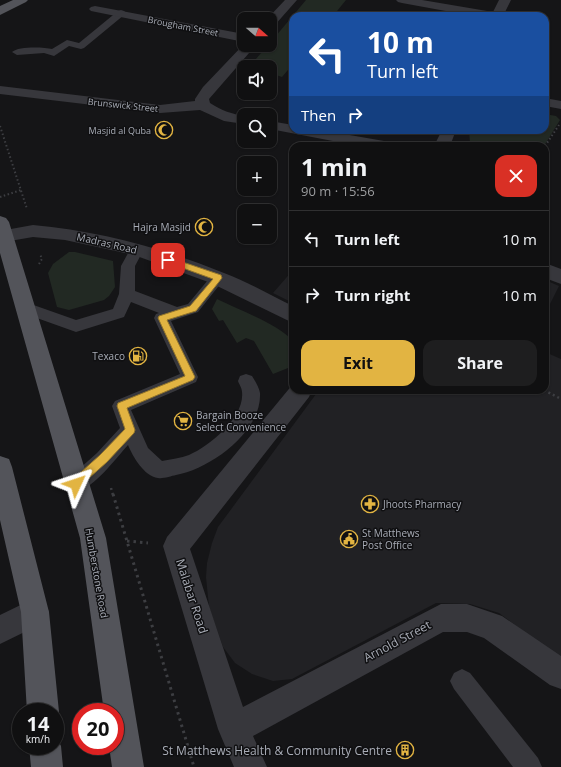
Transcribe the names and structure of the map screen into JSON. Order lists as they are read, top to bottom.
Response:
{
  "streets": {
    "main road": ["Humberstone Road"],
    "street": [
      "Brougham Street",
      "Brunswick Street",
      "Madras Road",
      "Malabar Road",
      "Arnold Street"
    ]
  },
  "crossings": [
    ["Madras Road", "Humberstone Road"],
    ["Malabar Road", "Arnold Street"]
  ],
  "places": {
    "mosque": ["Masjid al Quba", "Hajra Masjid"],
    "fuel station": ["Texaco"],
    "supermarket": ["Bargain Booze Select Convenience"],
    "pharmacy": ["Jhoots Pharmacy"],
    "public building": ["St Matthews Post Office"],
    "building": ["St Matthews Health & Community Centre"]
  },
  "north": "right",
  "page": {
    "map_buttons": ["+", "−"],
    "turn": ["10 m", "Turn left"],
    "then": "Then",
    "heading": ["1 min", "90 m · 15:56"],
    "list": [
      {
        "name": "Turn left",
        "value": "10 m"
      },
      {
        "name": "Turn right",
        "value": "10 m"
      }
    ],
    "buttons": ["Exit", "Share"],
    "speed": "14 km/h",
    "limit": "20"
  }
}
